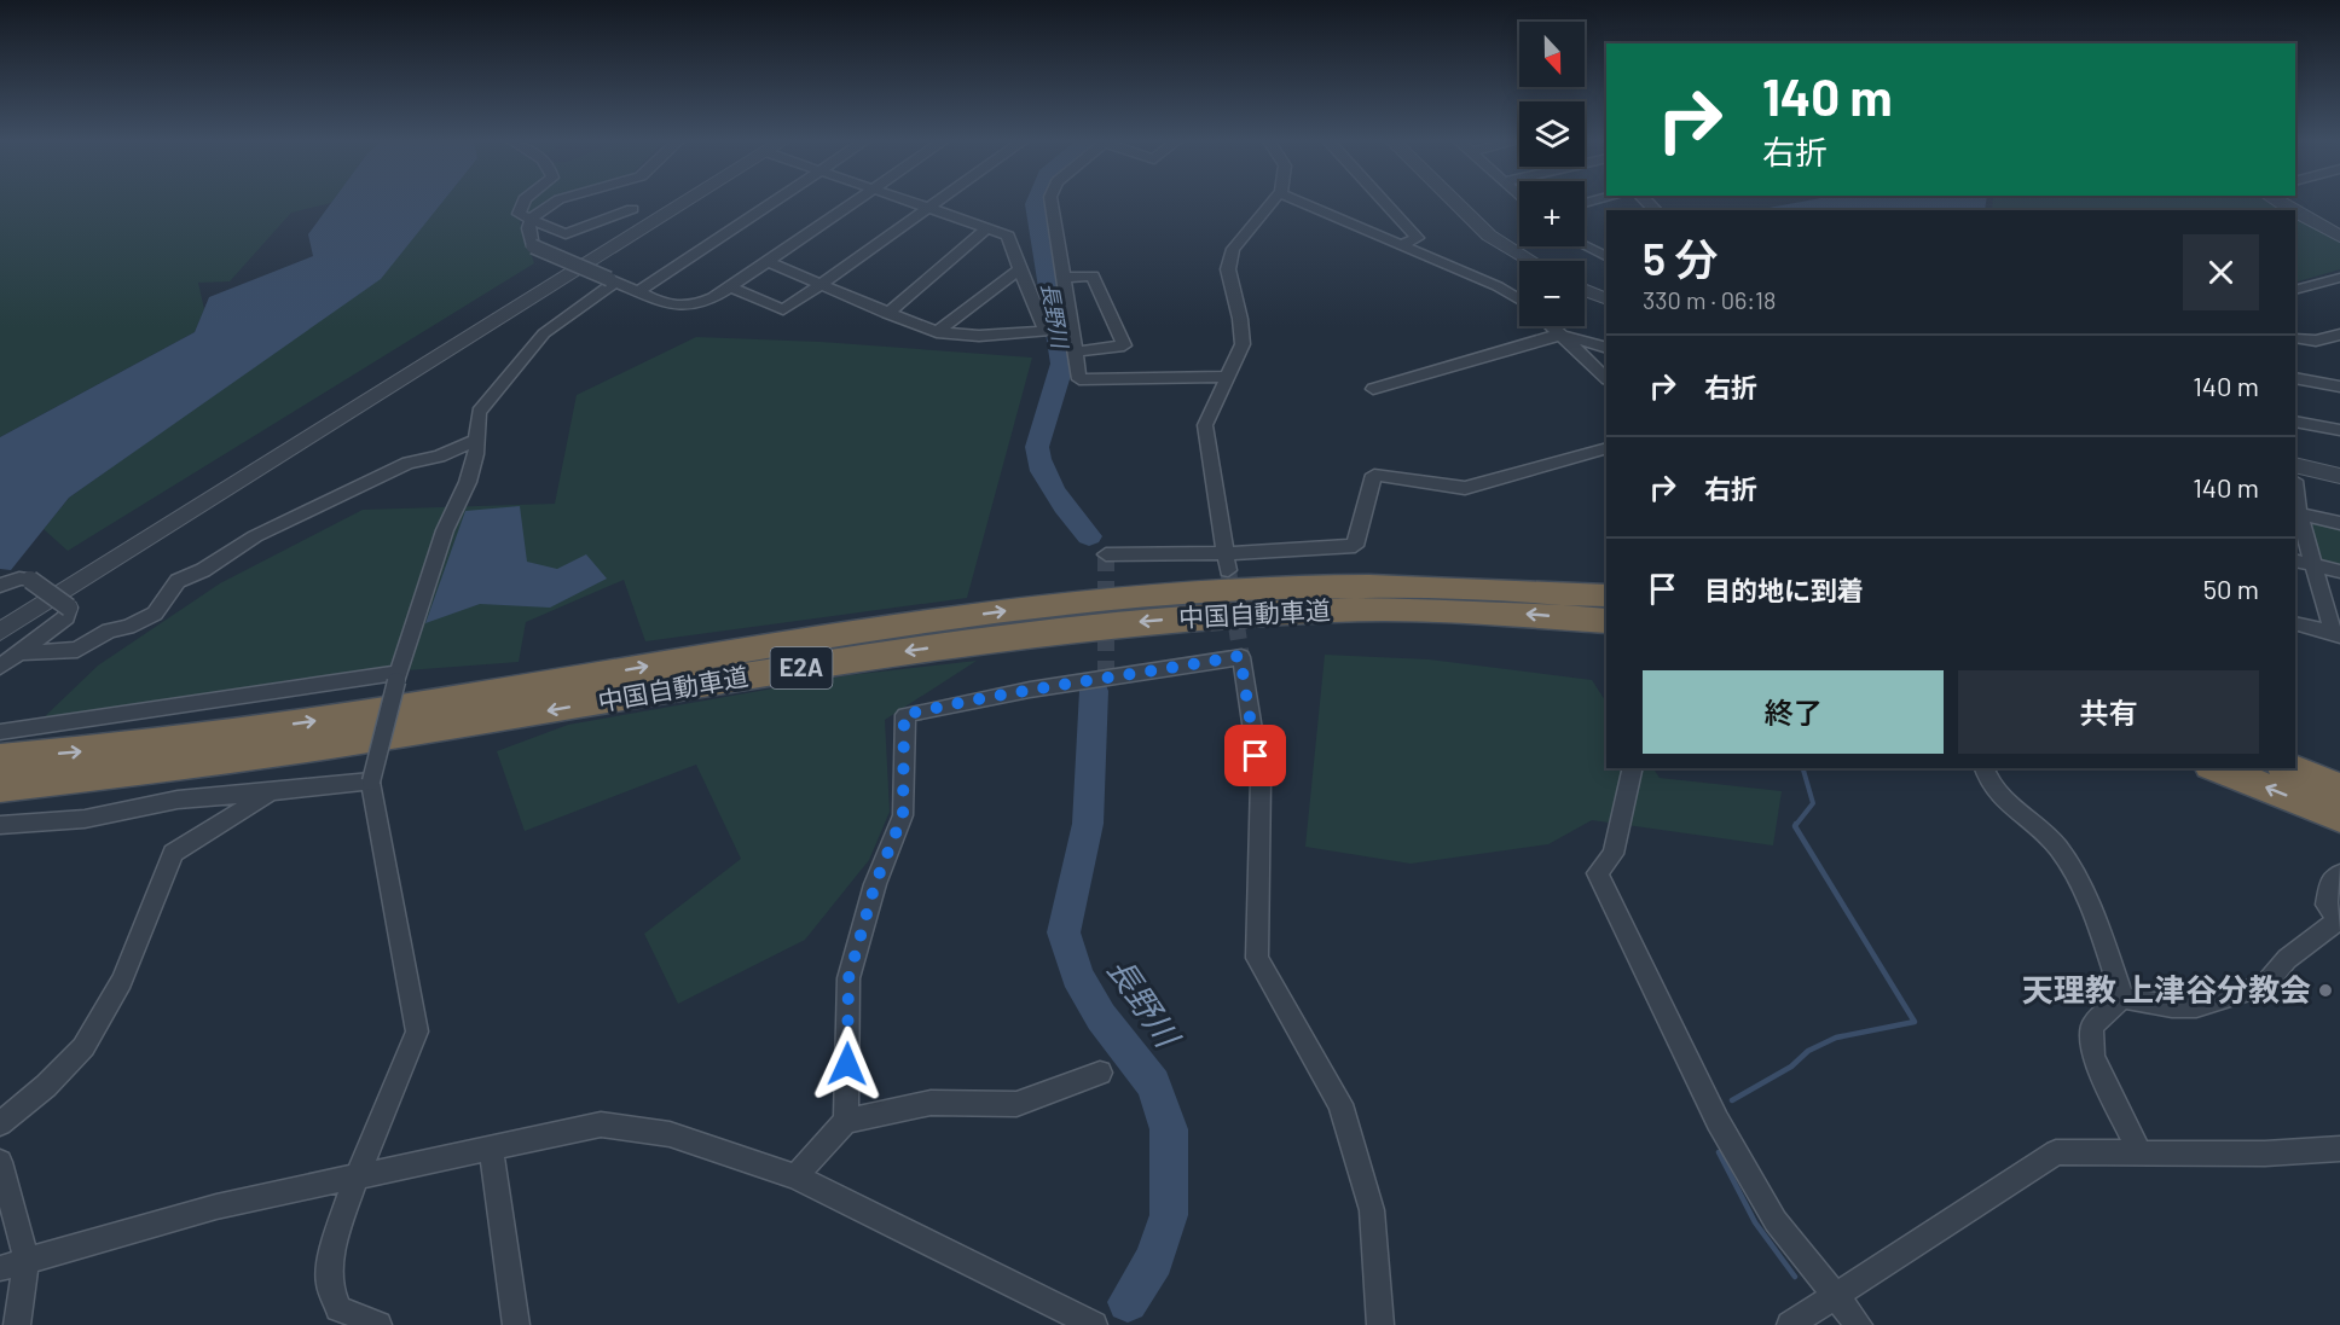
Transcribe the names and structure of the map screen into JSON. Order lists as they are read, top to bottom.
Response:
{
  "streets": {
    "highway": ["中国自動車道", "E2A"]
  },
  "water": ["長野川"],
  "places": ["天理教 上津谷分教会"],
  "north": "bottom",
  "page": {
    "map_buttons": ["+", "−"],
    "turn": ["140 m", "右折"],
    "heading": ["5 分", "330 m · 06:18"],
    "list": [
      {
        "name": "右折",
        "value": "140 m"
      },
      {
        "name": "右折",
        "value": "140 m"
      },
      {
        "name": "目的地に到着",
        "value": "50 m"
      }
    ],
    "buttons": ["終了", "共有"]
  }
}
